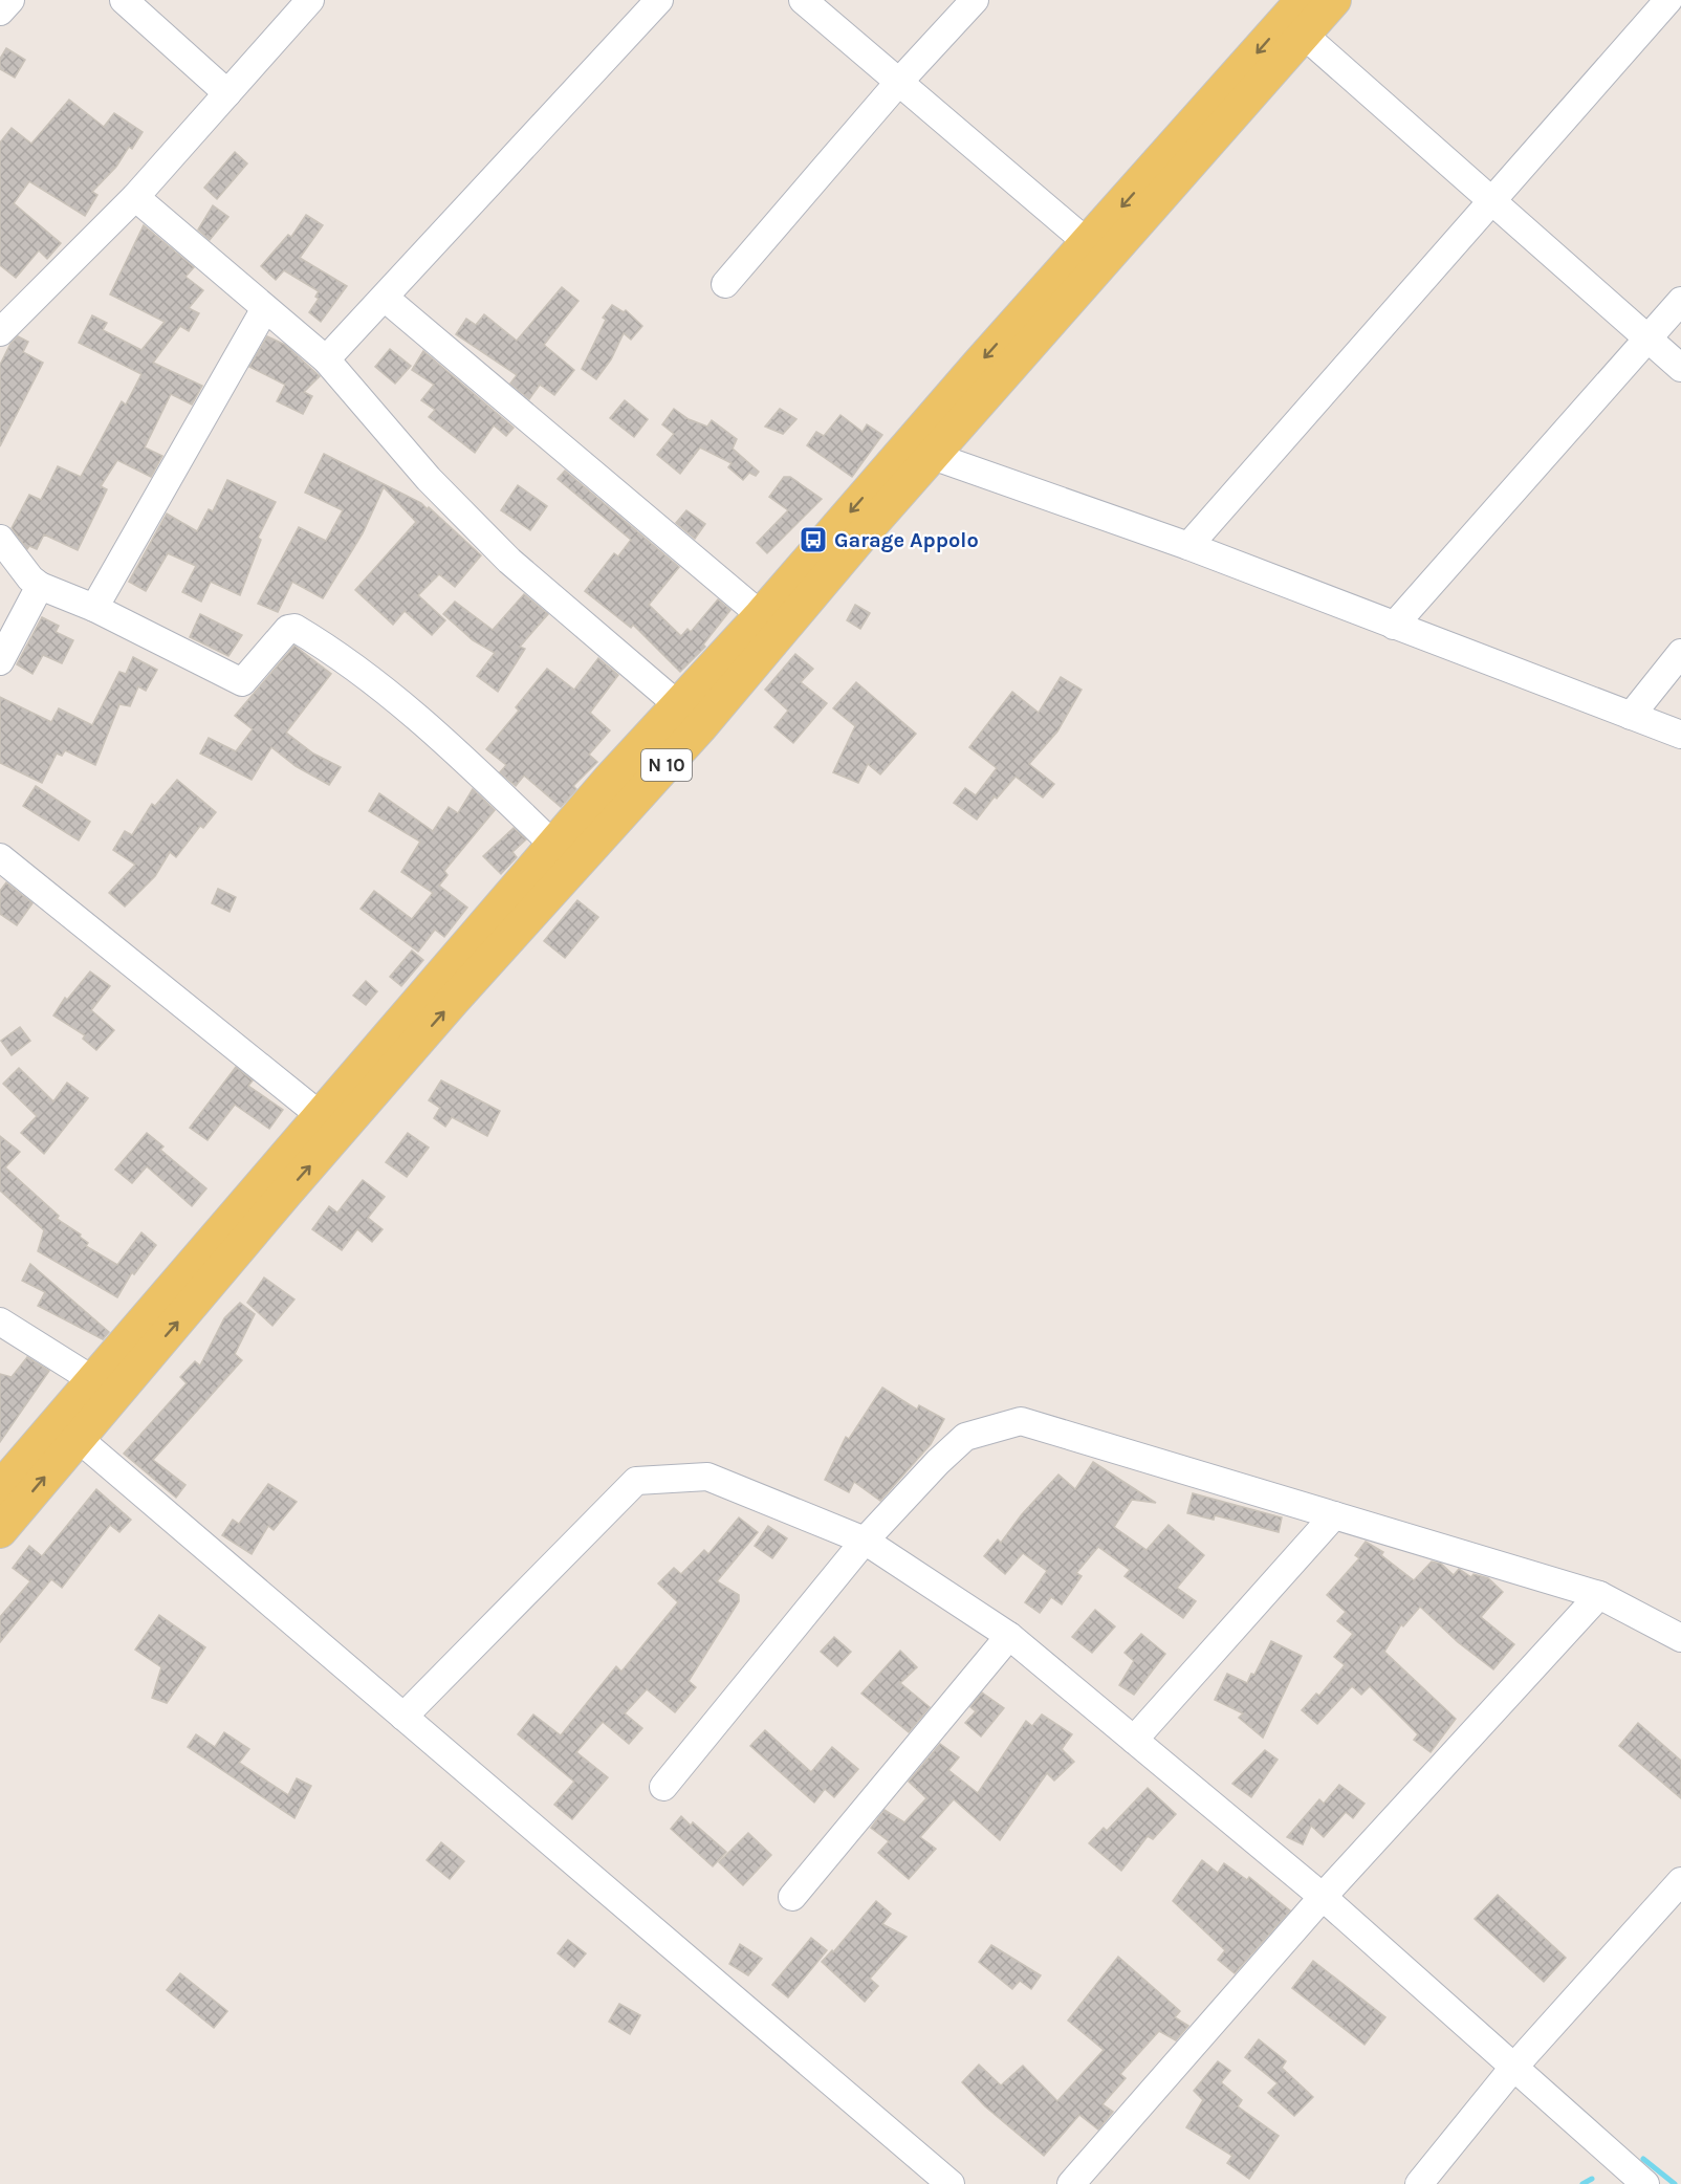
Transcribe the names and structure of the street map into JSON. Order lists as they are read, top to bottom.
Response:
{
  "streets": {
    "main road": ["N 10"]
  },
  "places": {
    "bus stop": ["Garage Appolo"]
  }
}
